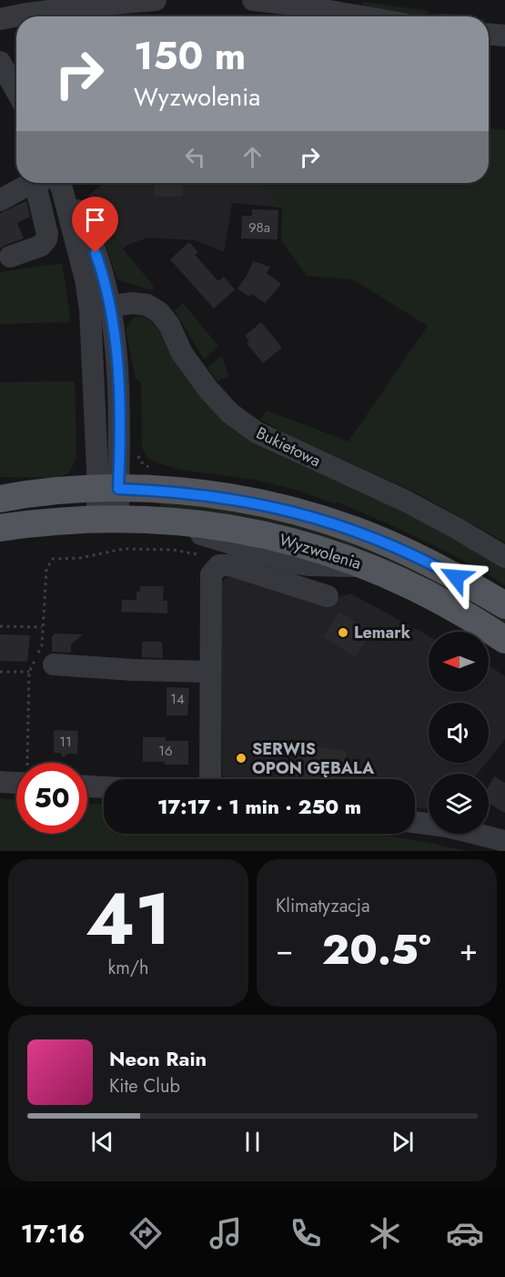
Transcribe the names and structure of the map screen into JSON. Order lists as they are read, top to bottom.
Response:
{
  "streets": {
    "main road": ["Wyzwolenia"],
    "street": ["Bukietowa"]
  },
  "places": ["Lemark", "SERWIS OPON GĘBALA"],
  "house_numbers": [
    "98a",
    "14",
    "11",
    "16"
  ],
  "north": "left",
  "page": {
    "turn": ["150 m", "Wyzwolenia"],
    "limit": "50",
    "trip": "17:17 · 1 min · 250 m",
    "tile": [
      ["41", "km/h"],
      "Klimatyzacja"
    ],
    "heat": ["−", "20.5°", "+"],
    "song": ["Neon Rain", "Kite Club"],
    "tabs": "17:16"
  }
}
